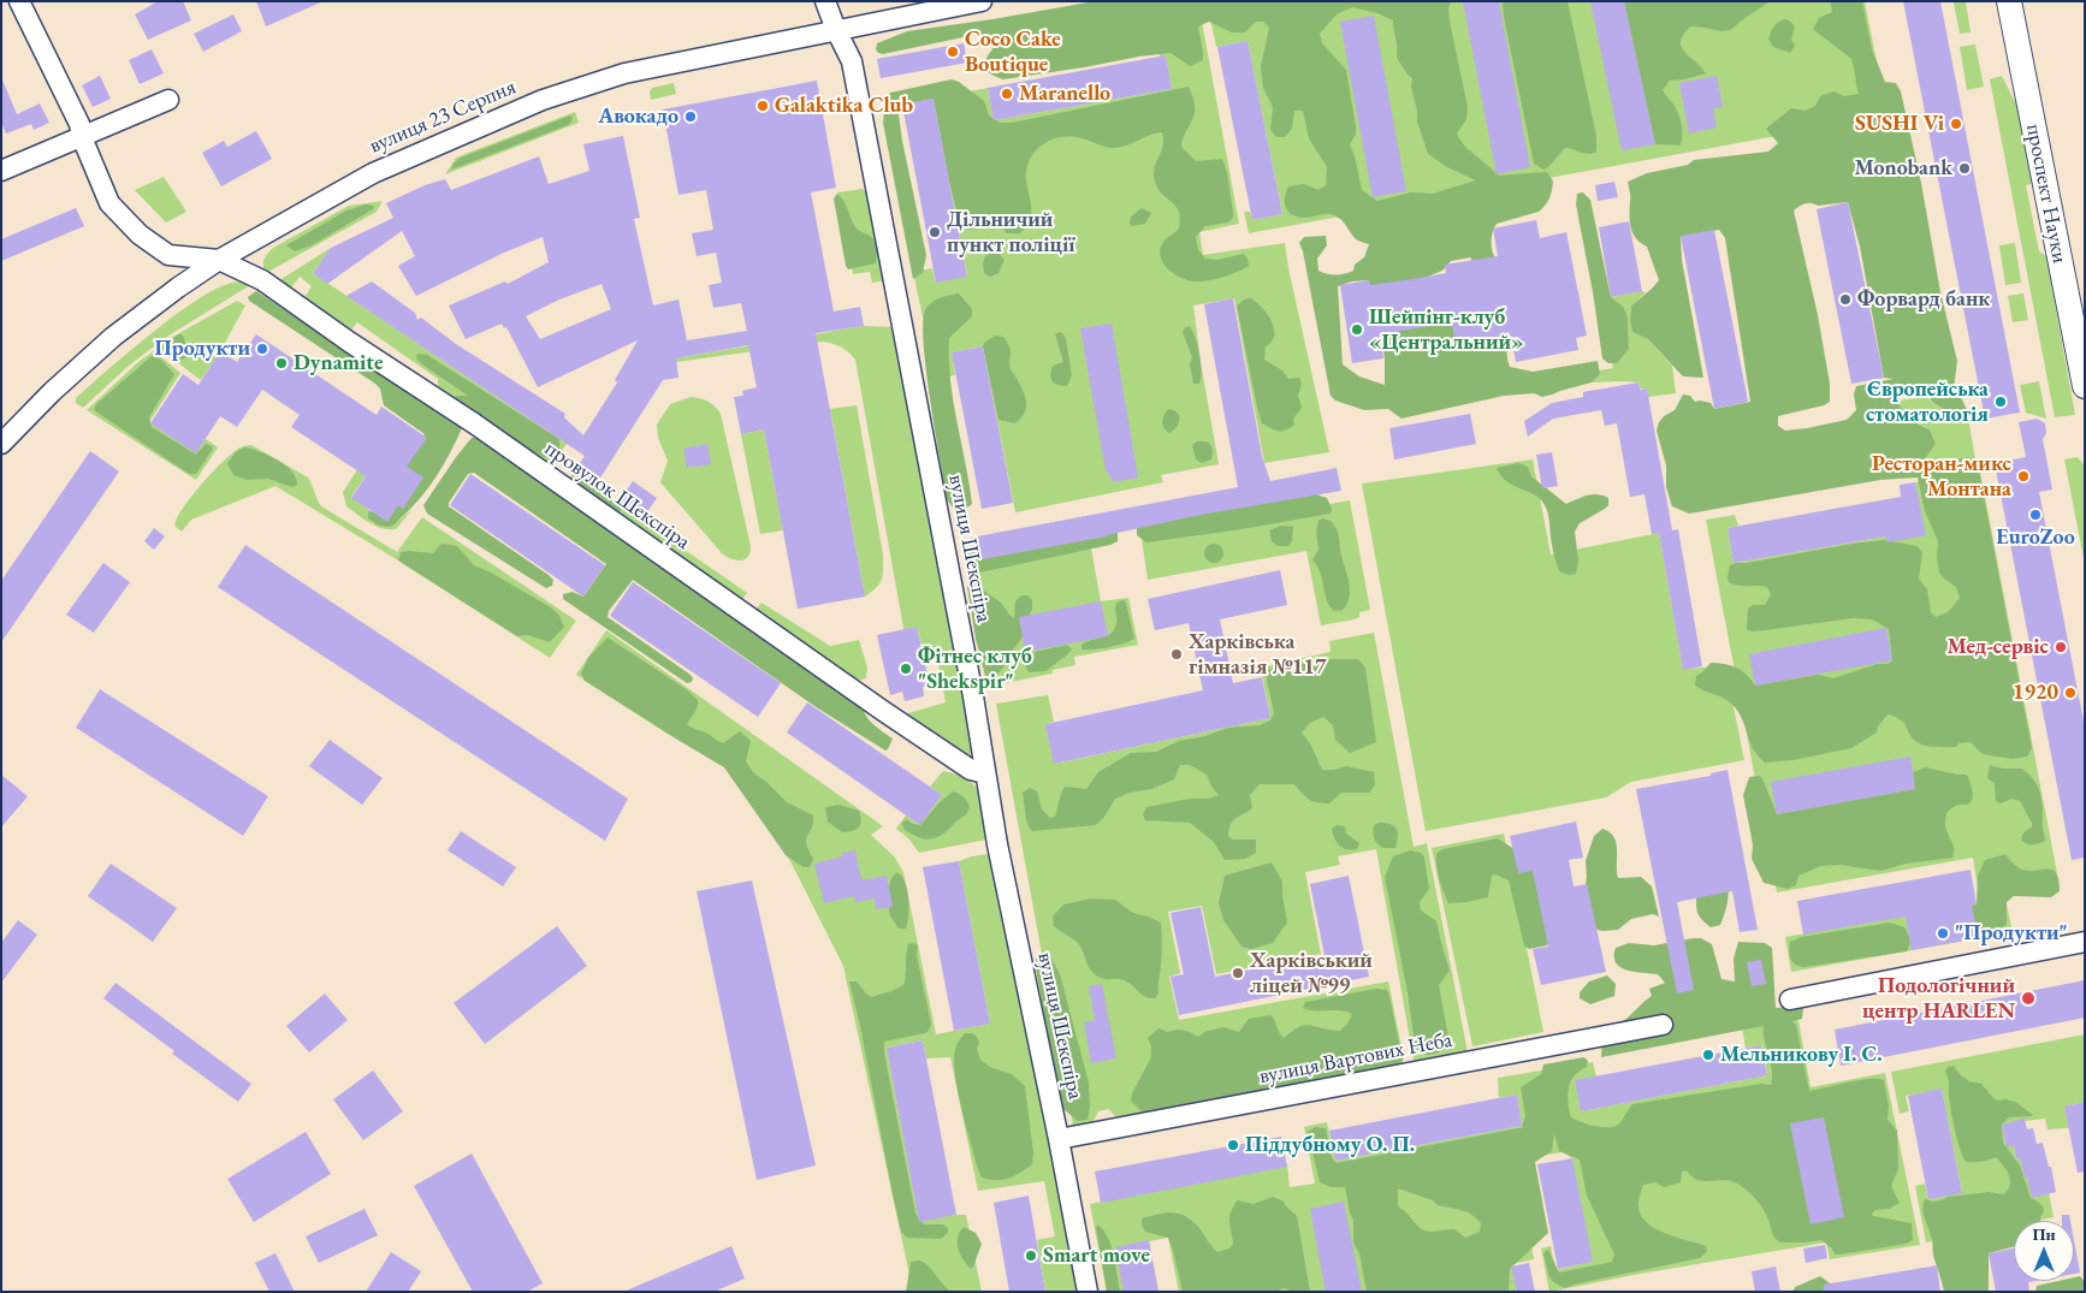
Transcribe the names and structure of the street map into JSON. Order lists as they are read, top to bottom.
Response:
{
  "streets": {
    "main road": ["проспект Науки"],
    "street": [
      "вулиця 23 Серпня",
      "провулок Шекспіра",
      "вулиця Шекспіра",
      "вулиця Вартових Неба"
    ]
  },
  "crossings": [
    ["вулиця 23 Серпня", "провулок Шекспіра"],
    ["вулиця 23 Серпня", "вулиця Шекспіра"],
    ["провулок Шекспіра", "вулиця Шекспіра"],
    ["вулиця Шекспіра", "вулиця Вартових Неба"]
  ],
  "places": [
    "Coco Cake Boutique",
    "Maranello",
    "Galaktika Club",
    "Авокадо",
    "SUSHI Vi",
    "Monobank",
    "Дільничий пункт поліції",
    "Форвард банк",
    "Шейпінг-клуб «Центральний»",
    "Продукти",
    "Dynamite",
    "Європейська стоматологія",
    "Ресторан-микс Монтана",
    "EuroZoo",
    "Мед-сервіс",
    "Харківська гімназія №117",
    "Фітнес клуб \"Shekspir\"",
    "1920",
    "\"Продукти\"",
    "Харківський ліцей №99",
    "Подологічний центр HARLEN",
    "Мельникову І. С.",
    "Піддубному О. П.",
    "Smart move"
  ],
  "north": "top"
}
